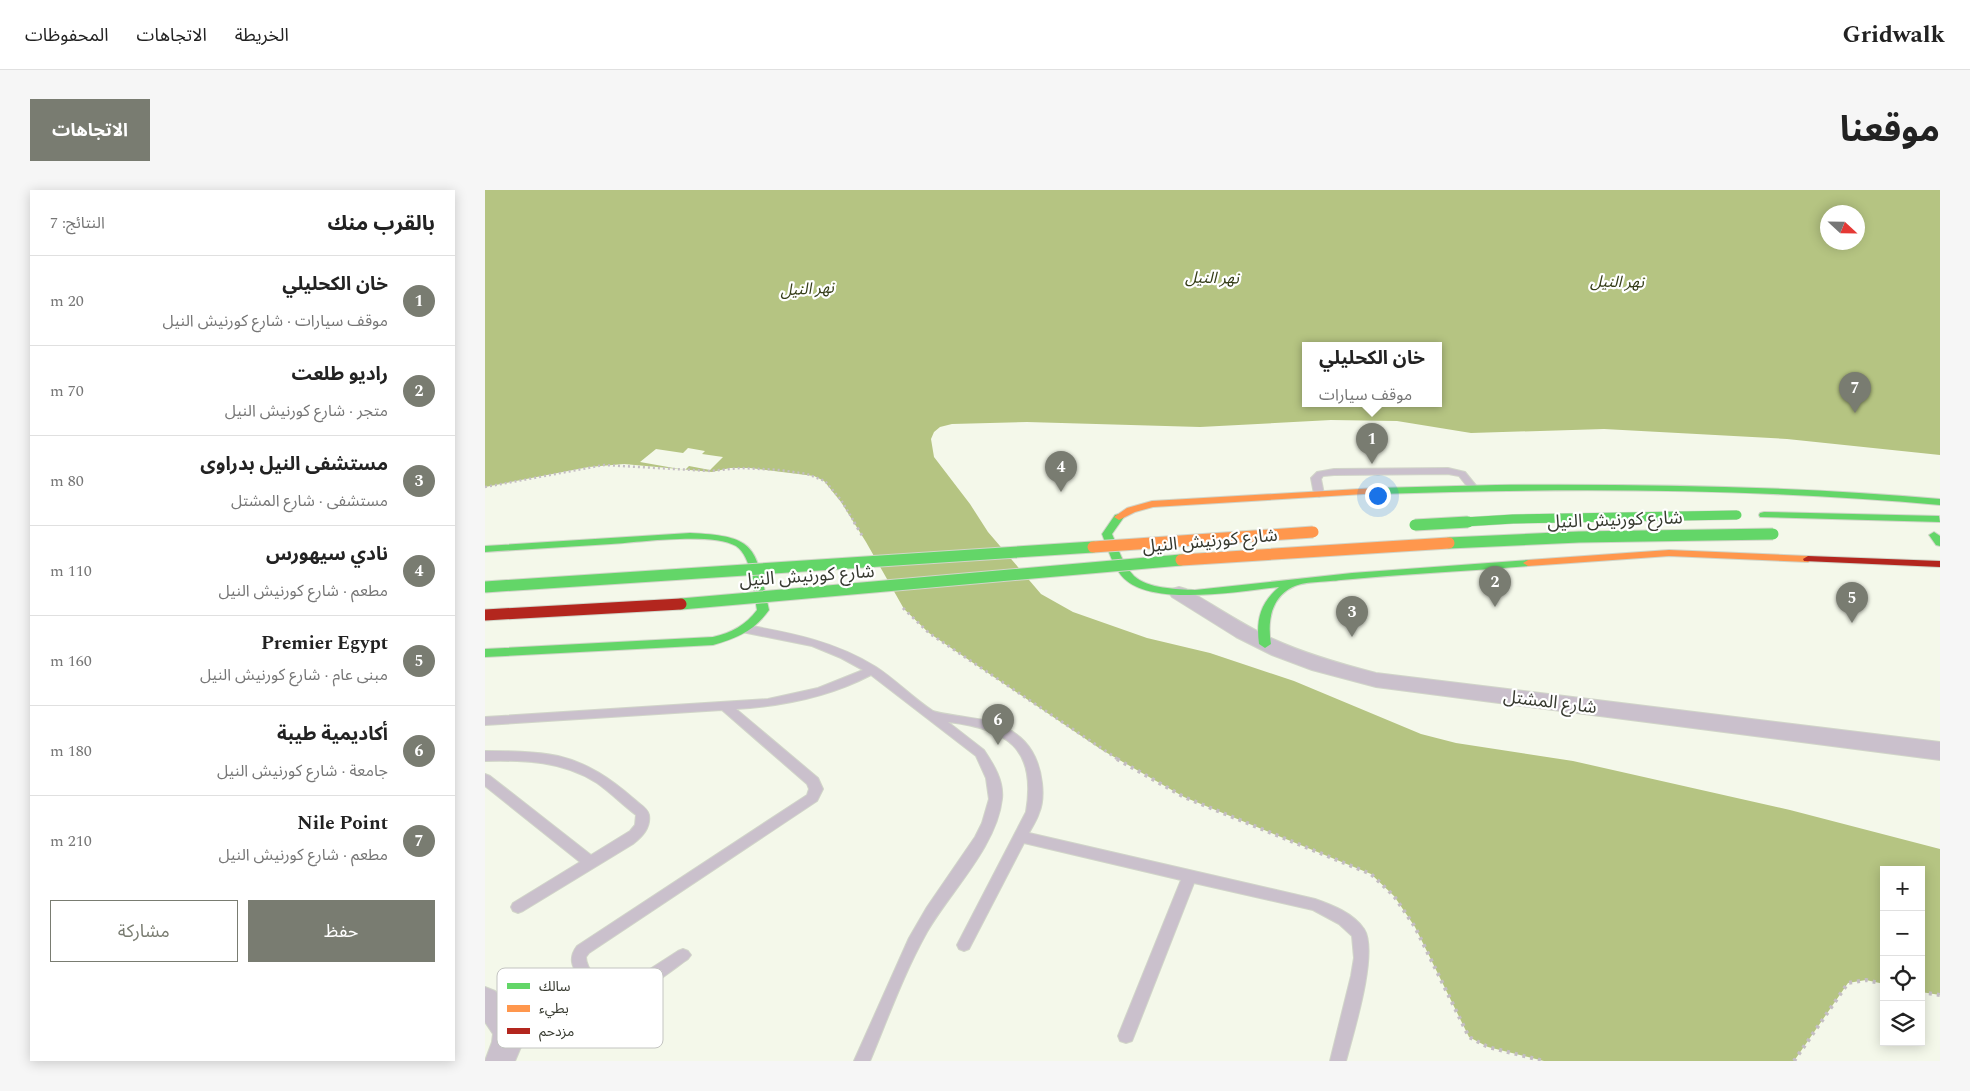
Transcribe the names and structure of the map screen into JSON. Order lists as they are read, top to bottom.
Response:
{
  "streets": {
    "highway": ["شارع كورنيش النيل"],
    "street": ["شارع المشتل"]
  },
  "water": ["نهر النيل"],
  "legend": ["سالك", "بطيء", "مزدحم"],
  "north": "right",
  "page": {
    "header": "Gridwalk",
    "nav": ["الخريطة", "الاتجاهات", "المحفوظات"],
    "title": "موقعنا",
    "buttons": [
      "الاتجاهات",
      ["حفظ", "مشاركة"]
    ],
    "heading": ["بالقرب منك", "النتائج: 7"],
    "list": [
      {
        "mark": "1",
        "name": "خان الكحليلي",
        "note": "موقف سيارات · شارع كورنيش النيل",
        "value": "20 m"
      },
      {
        "mark": "2",
        "name": "راديو طلعت",
        "note": "متجر · شارع كورنيش النيل",
        "value": "70 m"
      },
      {
        "mark": "3",
        "name": "مستشفى النيل بدراوى",
        "note": "مستشفى · شارع المشتل",
        "value": "80 m"
      },
      {
        "mark": "4",
        "name": "نادي سيهورس",
        "note": "مطعم · شارع كورنيش النيل",
        "value": "110 m"
      },
      {
        "mark": "5",
        "name": "Premier Egypt",
        "note": "مبنى عام · شارع كورنيش النيل",
        "value": "160 m"
      },
      {
        "mark": "6",
        "name": "أكاديمية طيبة",
        "note": "جامعة · شارع كورنيش النيل",
        "value": "180 m"
      },
      {
        "mark": "7",
        "name": "Nile Point",
        "note": "مطعم · شارع كورنيش النيل",
        "value": "210 m"
      }
    ],
    "popup": ["خان الكحليلي", "موقف سيارات"],
    "pins": [
      "7",
      "1",
      "4",
      "2",
      "5",
      "3",
      "6"
    ],
    "map_buttons": ["+", "−"]
  }
}
